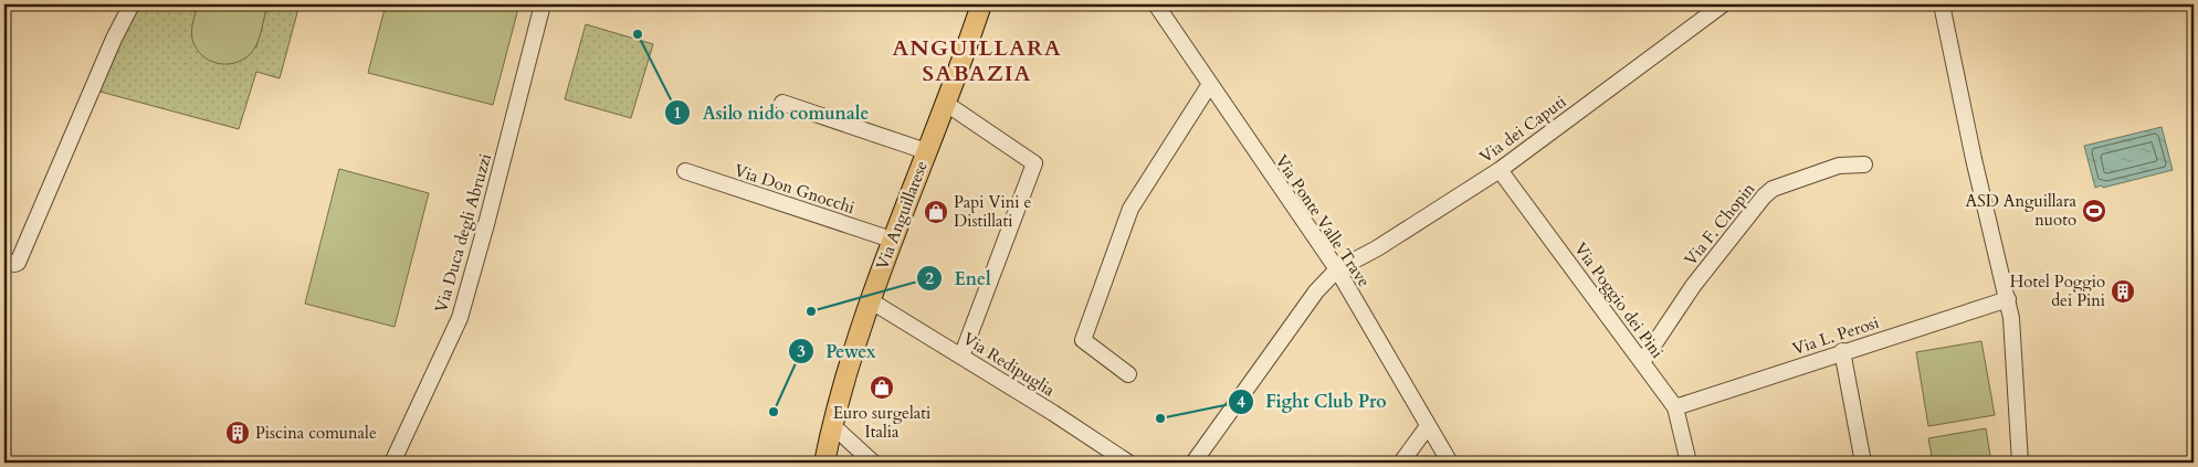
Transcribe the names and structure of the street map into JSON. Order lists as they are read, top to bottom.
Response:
{
  "streets": {
    "main road": ["Via Anguillarese"],
    "street": [
      "Via dei Caputi",
      "Via Don Gnocchi",
      "Via Ponte Valle Trave",
      "Via F. Chopin",
      "Via Duca degli Abruzzi",
      "Via Poggio dei Pini",
      "Via L. Perosi",
      "Via Redipuglia"
    ]
  },
  "crossings": [
    ["Via dei Caputi", "Via Ponte Valle Trave"],
    ["Via dei Caputi", "Via Poggio dei Pini"],
    ["Via Don Gnocchi", "Via Anguillarese"],
    ["Via Anguillarese", "Via Redipuglia"],
    ["Via F. Chopin", "Via Poggio dei Pini"],
    ["Via Poggio dei Pini", "Via L. Perosi"]
  ],
  "districts": ["ANGUILLARA SABAZIA"],
  "places": {
    "other": [
      "Asilo nido comunale",
      "Enel",
      "Pewex",
      "Fight Club Pro"
    ],
    "sports": ["ASD Anguillara nuoto"],
    "shop": ["Papi Vini e Distillati", "Euro surgelati Italia"],
    "building": ["Hotel Poggio dei Pini", "Piscina comunale"]
  }
}
